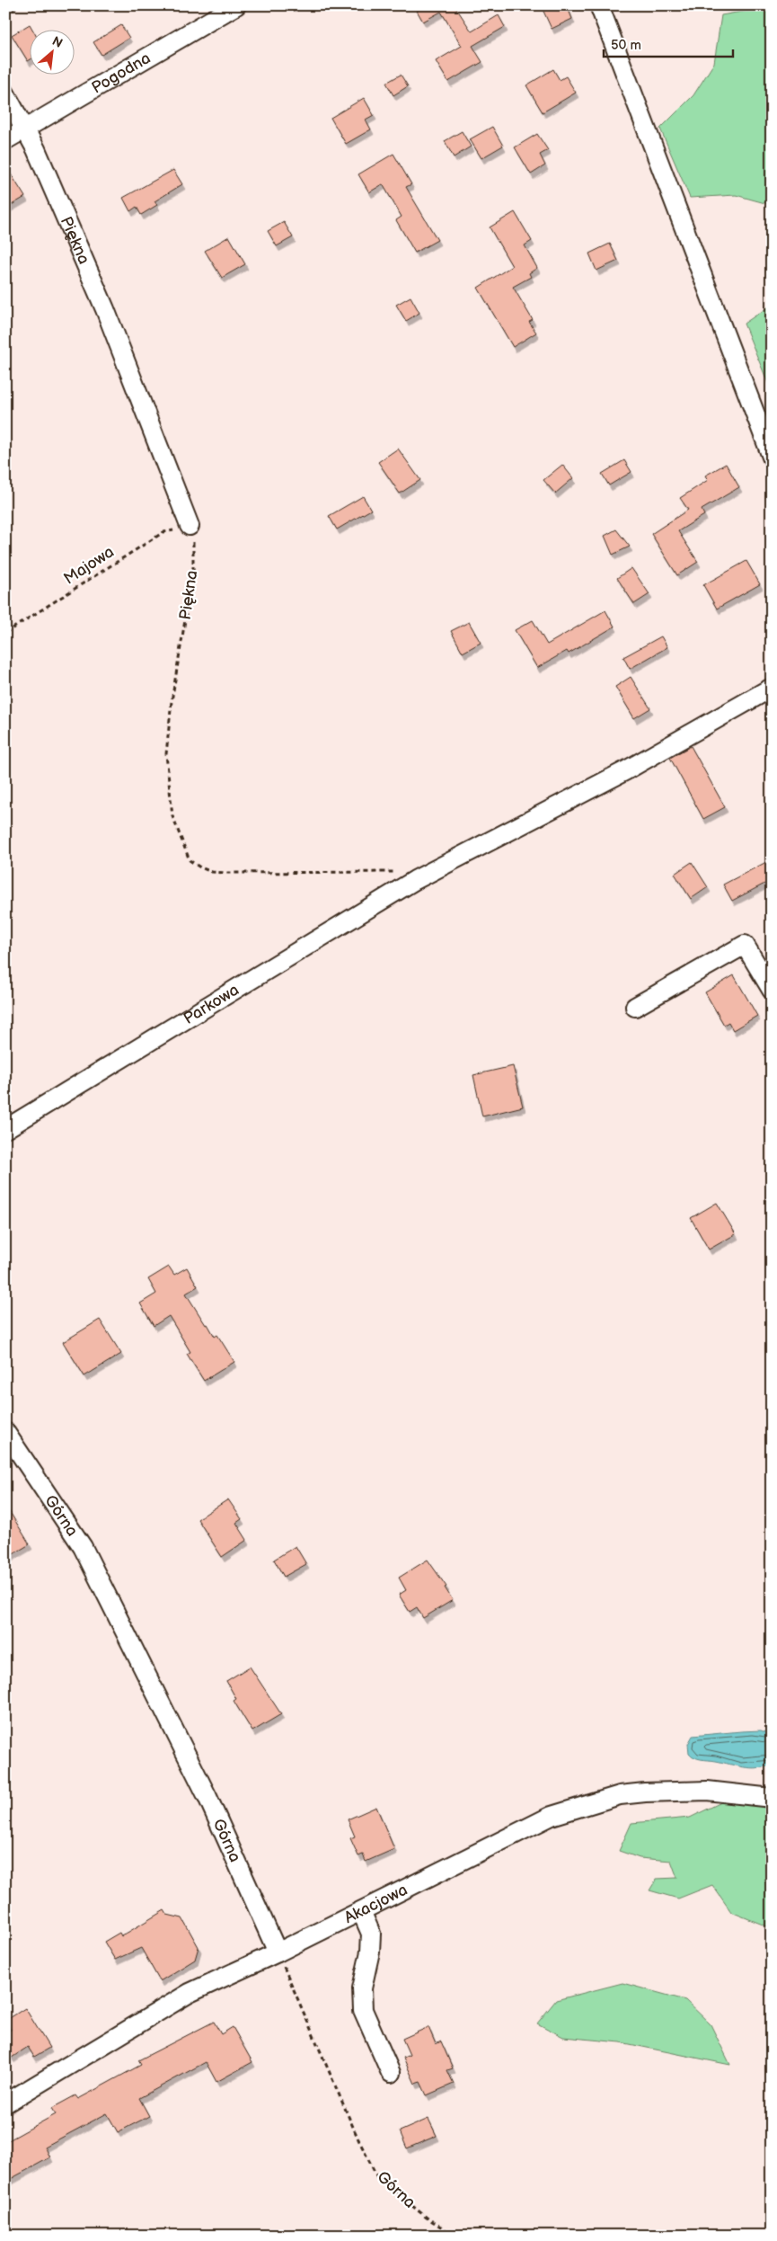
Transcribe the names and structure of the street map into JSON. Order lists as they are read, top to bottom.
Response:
{
  "streets": {
    "street": [
      "Pogodna",
      "Piękna",
      "Parkowa",
      "Górna",
      "Akacjowa"
    ],
    "path": ["Majowa"]
  },
  "crossings": [
    ["Pogodna", "Piękna"],
    ["Piękna", "Majowa"],
    ["Piękna", "Parkowa"],
    ["Górna", "Akacjowa"]
  ],
  "scale_bar": "50 m",
  "north": "top right"
}
